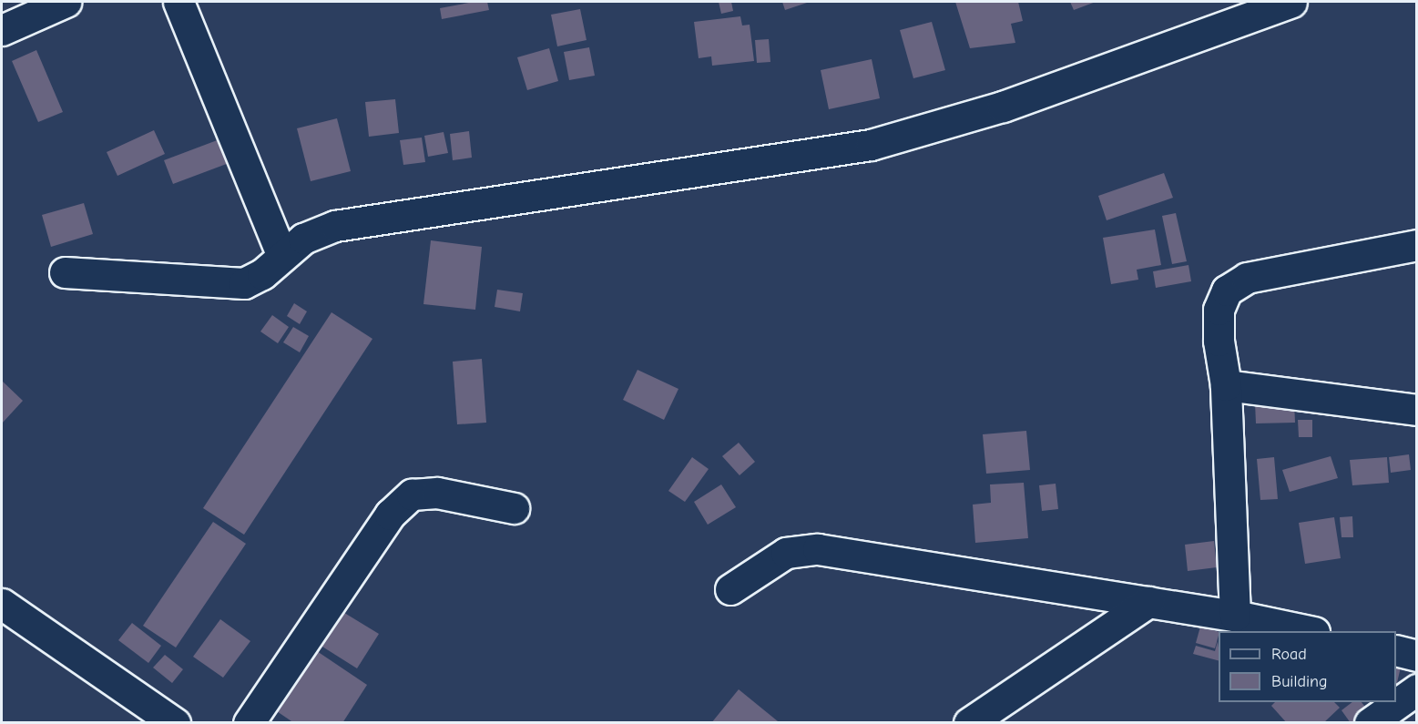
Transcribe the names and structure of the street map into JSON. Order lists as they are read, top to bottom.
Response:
{
  "legend": ["Road", "Building"]
}
